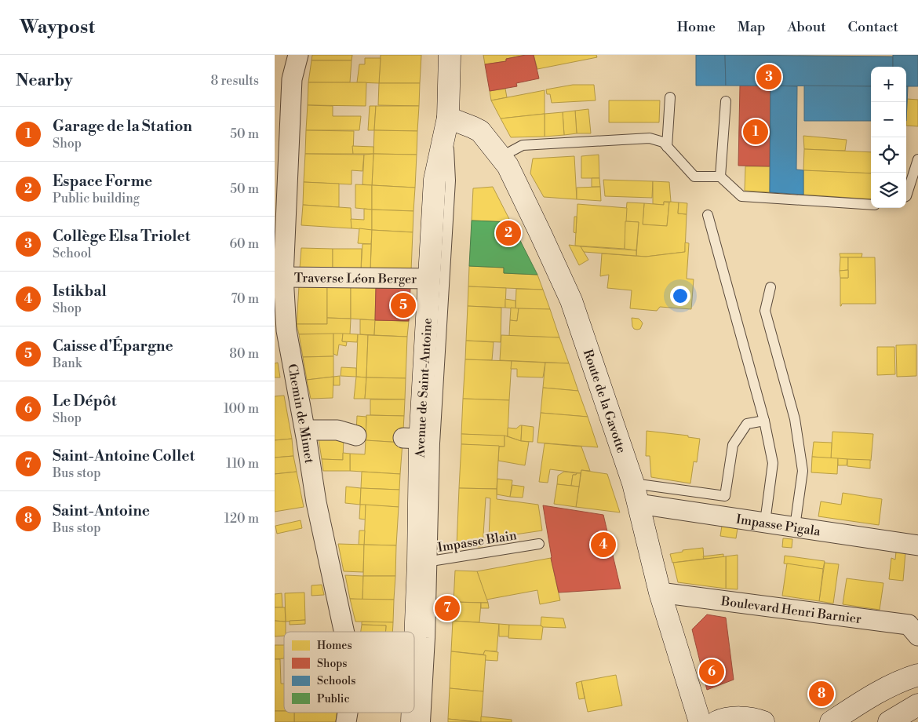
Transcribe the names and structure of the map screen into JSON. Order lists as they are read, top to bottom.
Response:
{
  "streets": {
    "street": [
      "Traverse Léon Berger",
      "Avenue de Saint-Antoine",
      "Route de la Gavotte",
      "Chemin de Mimet",
      "Impasse Pigala",
      "Boulevard Henri Barnier"
    ],
    "lane": ["Impasse Blain"]
  },
  "crossings": [
    ["Traverse Léon Berger", "Avenue de Saint-Antoine"],
    ["Traverse Léon Berger", "Chemin de Mimet"],
    ["Avenue de Saint-Antoine", "Route de la Gavotte"],
    ["Avenue de Saint-Antoine", "Impasse Blain"],
    ["Route de la Gavotte", "Impasse Pigala"],
    ["Route de la Gavotte", "Boulevard Henri Barnier"]
  ],
  "legend": [
    "Homes",
    "Shops",
    "Schools",
    "Public"
  ],
  "page": {
    "header": "Waypost",
    "nav": [
      "Home",
      "Map",
      "About",
      "Contact"
    ],
    "heading": ["Nearby", "8 results"],
    "pins": [
      "3",
      "1",
      "2",
      "5",
      "4",
      "7",
      "6",
      "8"
    ],
    "map_buttons": ["+", "−"],
    "list": [
      {
        "mark": "1",
        "name": "Garage de la Station",
        "note": "Shop",
        "value": "50 m"
      },
      {
        "mark": "2",
        "name": "Espace Forme",
        "note": "Public building",
        "value": "50 m"
      },
      {
        "mark": "3",
        "name": "Collège Elsa Triolet",
        "note": "School",
        "value": "60 m"
      },
      {
        "mark": "4",
        "name": "Istikbal",
        "note": "Shop",
        "value": "70 m"
      },
      {
        "mark": "5",
        "name": "Caisse d'Épargne",
        "note": "Bank",
        "value": "80 m"
      },
      {
        "mark": "6",
        "name": "Le Dépôt",
        "note": "Shop",
        "value": "100 m"
      },
      {
        "mark": "7",
        "name": "Saint-Antoine Collet",
        "note": "Bus stop",
        "value": "110 m"
      },
      {
        "mark": "8",
        "name": "Saint-Antoine",
        "note": "Bus stop",
        "value": "120 m"
      }
    ]
  }
}
